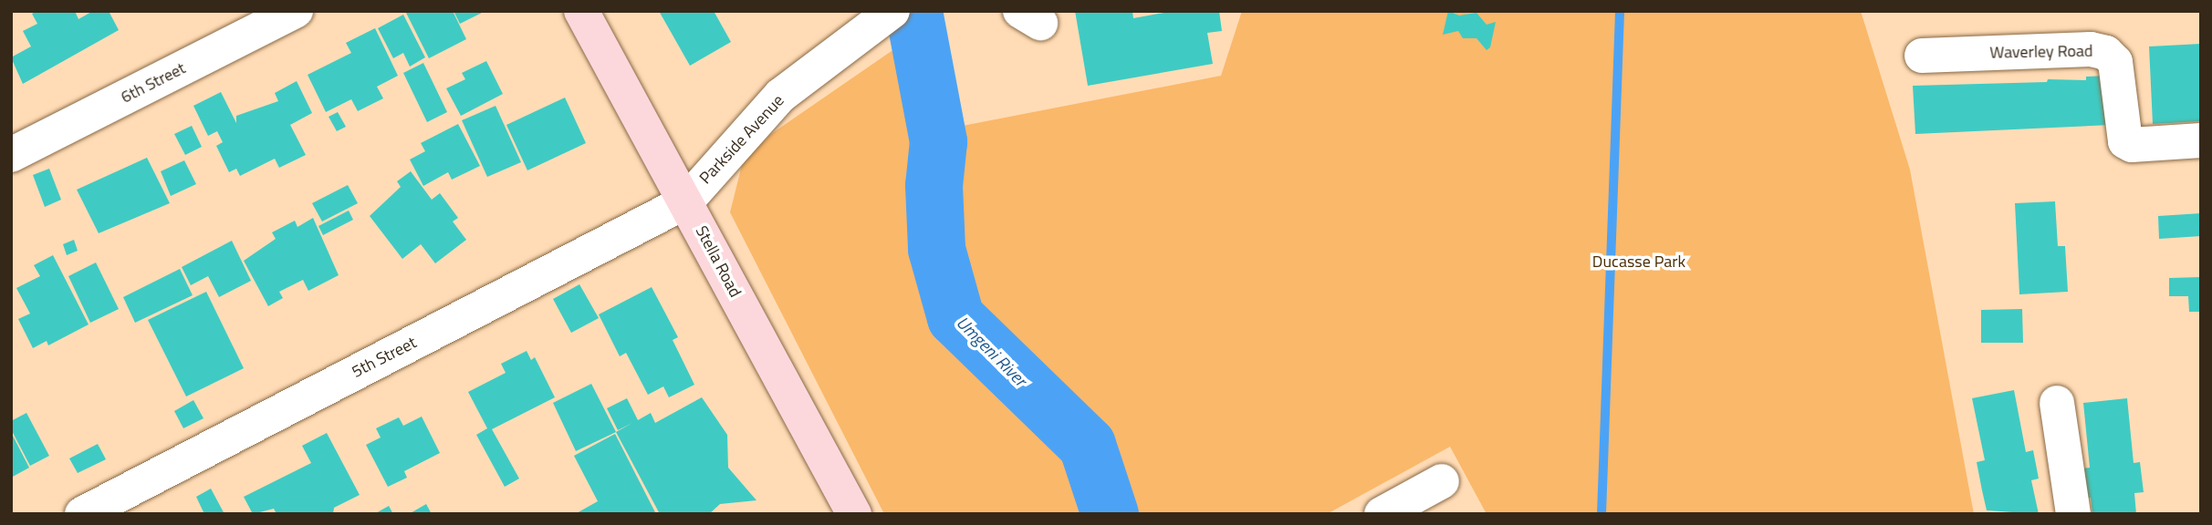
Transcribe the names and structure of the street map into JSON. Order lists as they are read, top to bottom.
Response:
{
  "streets": {
    "main road": ["Stella Road"],
    "street": [
      "Waverley Road",
      "6th Street",
      "Parkside Avenue",
      "5th Street"
    ]
  },
  "crossings": [
    ["Parkside Avenue", "Stella Road"],
    ["Parkside Avenue", "5th Street"],
    ["Stella Road", "5th Street"]
  ],
  "water": ["Umgeni River"],
  "parks": ["Ducasse Park"]
}
